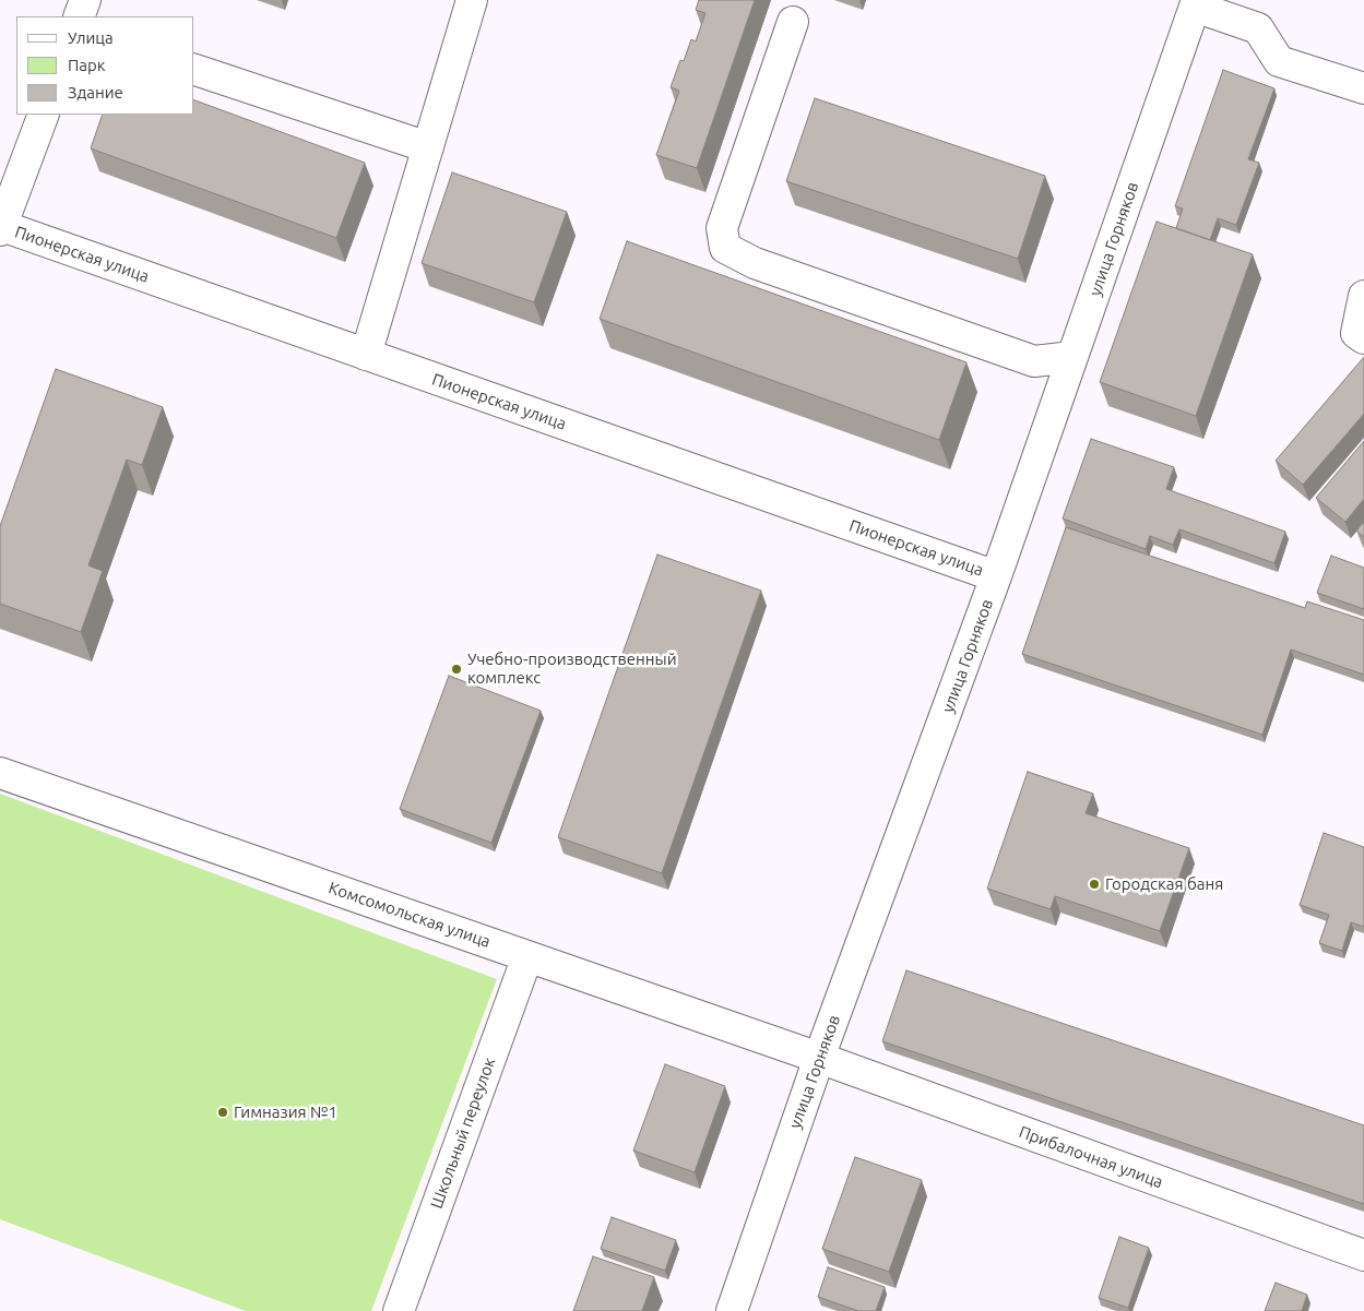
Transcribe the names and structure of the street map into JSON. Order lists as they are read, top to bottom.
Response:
{
  "streets": {
    "street": [
      "улица Горняков",
      "Пионерская улица",
      "Комсомольская улица",
      "Школьный переулок",
      "Прибалочная улица"
    ]
  },
  "crossings": [
    ["улица Горняков", "Пионерская улица"],
    ["улица Горняков", "Комсомольская улица"],
    ["улица Горняков", "Прибалочная улица"],
    ["Комсомольская улица", "Школьный переулок"],
    ["Комсомольская улица", "Прибалочная улица"]
  ],
  "places": ["Учебно-производственный комплекс", "Городская баня", "Гимназия №1"],
  "legend": ["Улица", "Парк", "Здание"]
}
